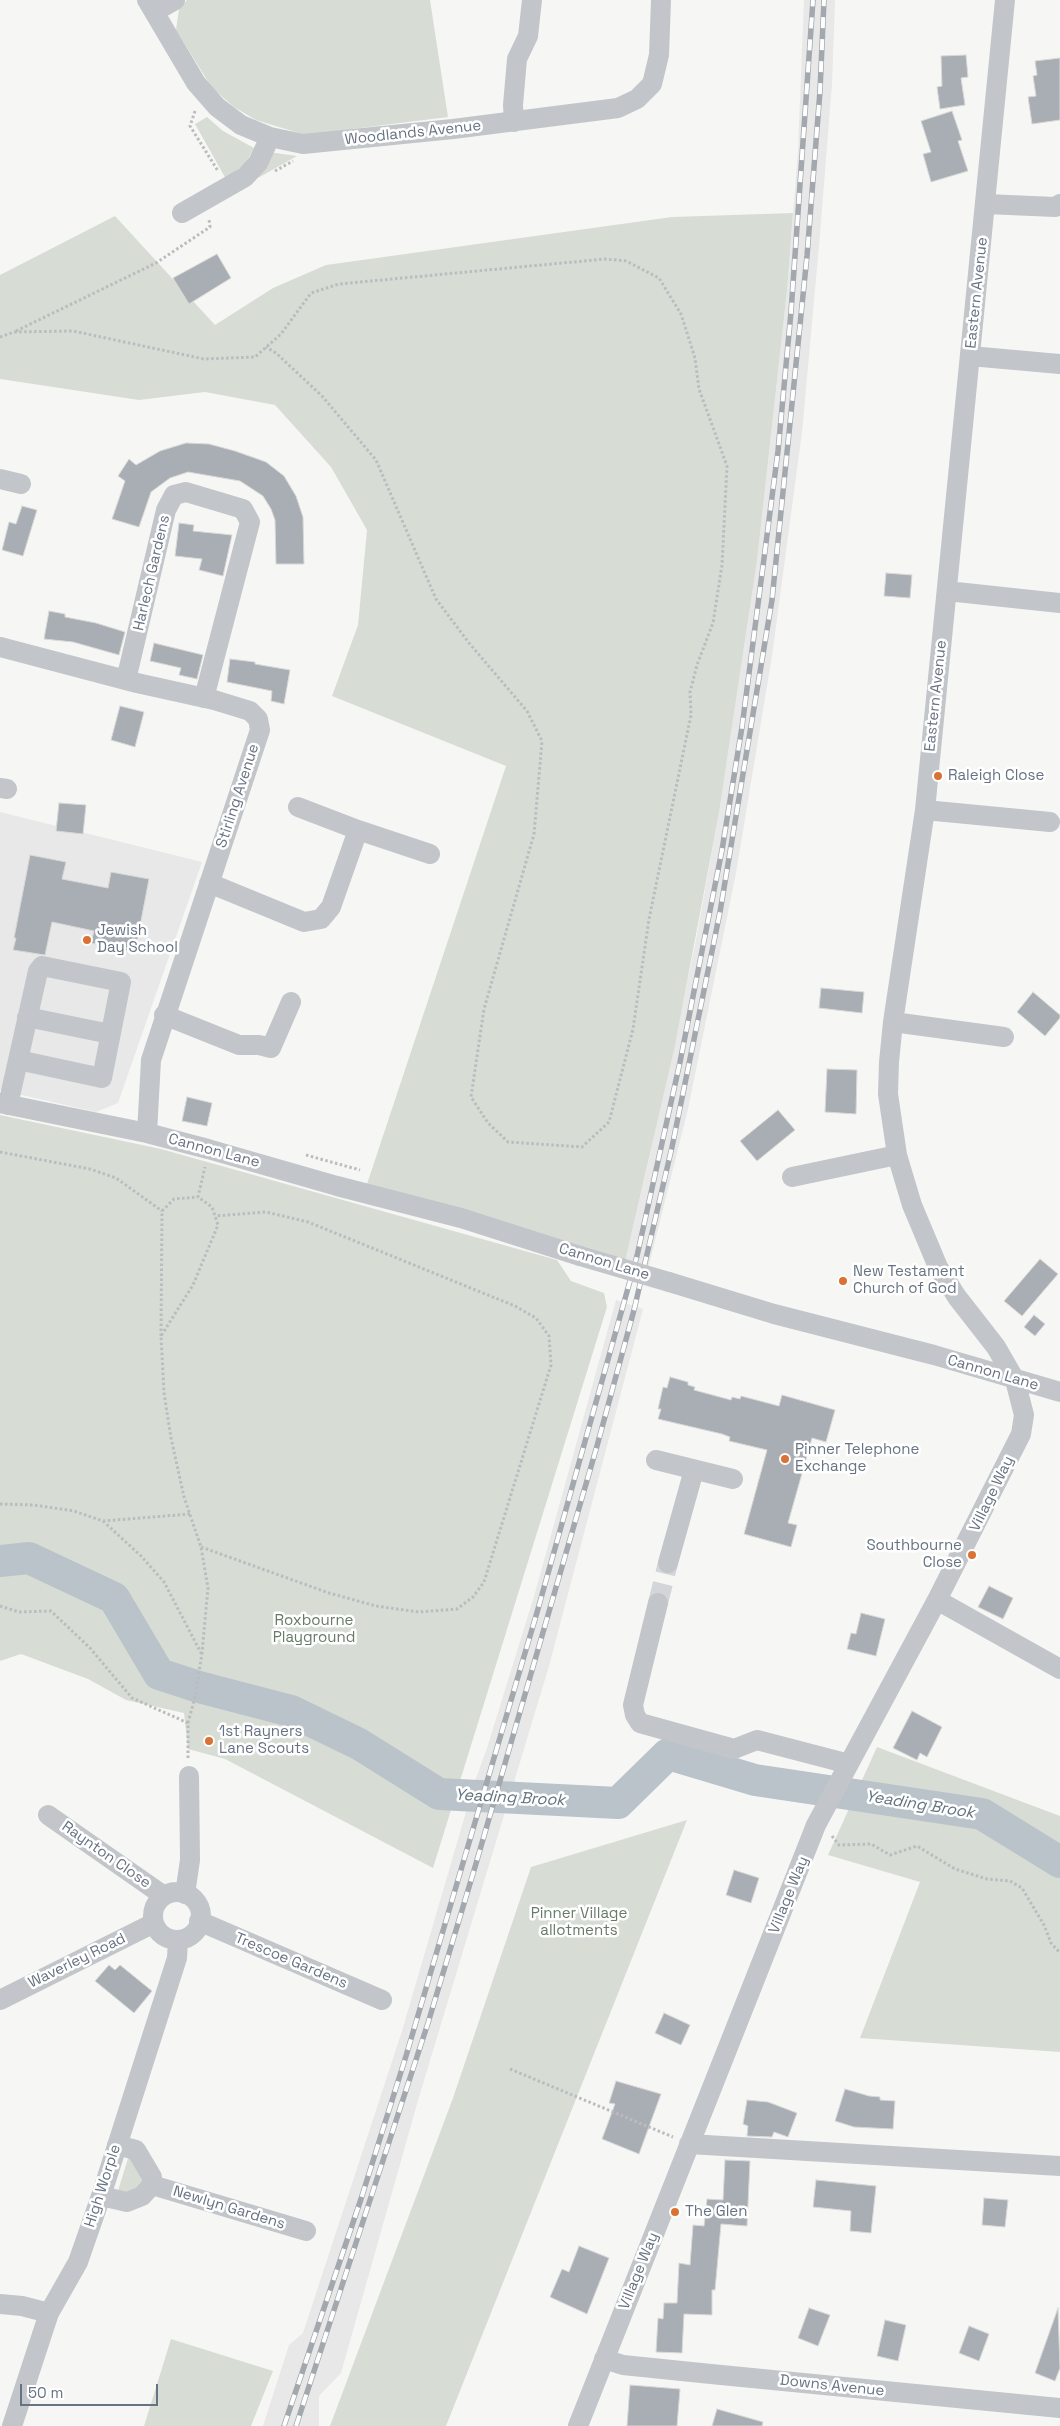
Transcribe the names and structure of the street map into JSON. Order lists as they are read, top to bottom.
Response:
{
  "streets": {
    "street": [
      "Woodlands Avenue",
      "Eastern Avenue",
      "Harlech Gardens",
      "Stirling Avenue",
      "Cannon Lane",
      "Village Way",
      "Raynton Close",
      "Waverley Road",
      "Trescoe Gardens",
      "High Worple",
      "Newlyn Gardens",
      "Downs Avenue"
    ]
  },
  "crossings": [
    ["Eastern Avenue", "Cannon Lane"],
    ["Eastern Avenue", "Village Way"],
    ["Harlech Gardens", "Stirling Avenue"],
    ["Stirling Avenue", "Cannon Lane"],
    ["Cannon Lane", "Village Way"],
    ["Village Way", "Downs Avenue"],
    ["Raynton Close", "Waverley Road"],
    ["Raynton Close", "Trescoe Gardens"],
    ["Raynton Close", "High Worple"],
    ["Waverley Road", "Trescoe Gardens"],
    ["Waverley Road", "High Worple"],
    ["Trescoe Gardens", "High Worple"],
    ["High Worple", "Newlyn Gardens"]
  ],
  "water": ["Yeading Brook"],
  "parks": ["Roxbourne Playground", "Pinner Village allotments"],
  "places": [
    "Raleigh Close",
    "Jewish Day School",
    "New Testament Church of God",
    "Pinner Telephone Exchange",
    "Southbourne Close",
    "1st Rayners Lane Scouts",
    "The Glen"
  ],
  "scale_bar": "50 m"
}
